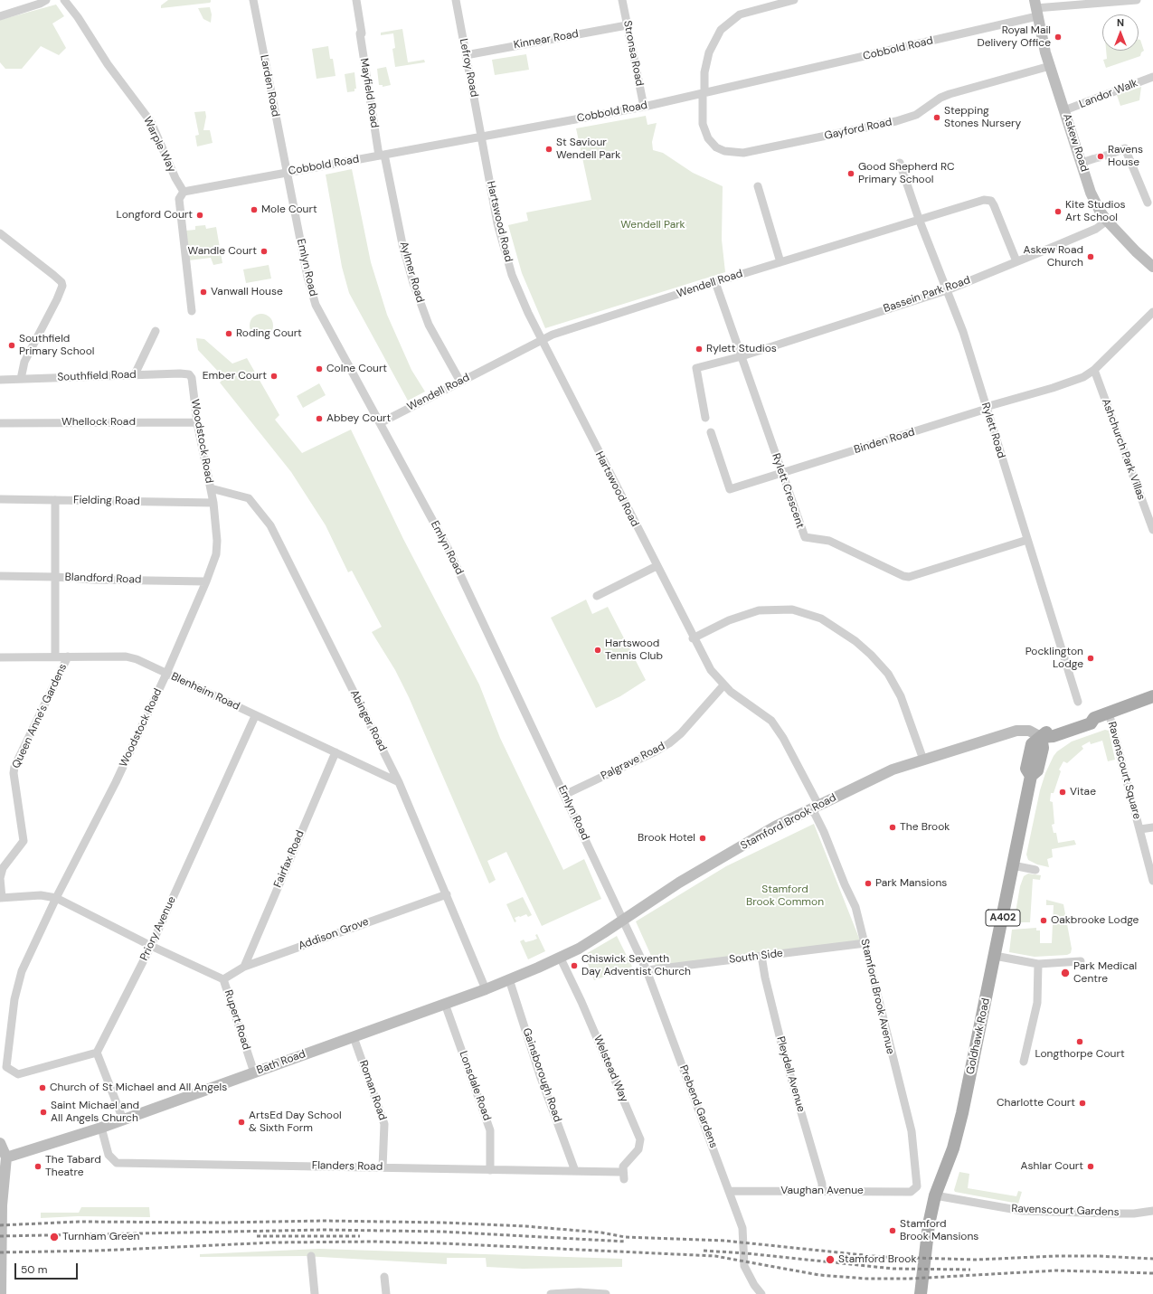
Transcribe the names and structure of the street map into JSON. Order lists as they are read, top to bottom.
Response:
{
  "streets": {
    "main road": [
      "Askew Road",
      "Stamford Brook Road",
      "A402",
      "Goldhawk Road",
      "Bath Road"
    ],
    "street": [
      "Kinnear Road",
      "Cobbold Road",
      "Stronsa Road",
      "Lefroy Road",
      "Larden Road",
      "Mayfield Road",
      "Landor Walk",
      "Gayford Road",
      "Warple Way",
      "Hartswood Road",
      "Emlyn Road",
      "Aylmer Road",
      "Wendell Road",
      "Bassein Park Road",
      "Southfield Road",
      "Whellock Road",
      "Rylett Road",
      "Woodstock Road",
      "Binden Road",
      "Ashchurch Park Villas",
      "Rylett Crescent",
      "Fielding Road",
      "Blandford Road",
      "Blenheim Road",
      "Queen Anne's Gardens",
      "Abinger Road",
      "Palgrave Road",
      "Ravenscourt Square",
      "Fairfax Road",
      "Priory Avenue",
      "Addison Grove",
      "South Side",
      "Stamford Brook Avenue",
      "Rupert Road",
      "Welstead Way",
      "Pleydell Avenue",
      "Gainsborough Road",
      "Lonsdale Road",
      "Roman Road",
      "Prebend Gardens",
      "Flanders Road",
      "Vaughan Avenue",
      "Ravenscourt Gardens"
    ]
  },
  "crossings": [
    ["Kinnear Road", "Stronsa Road"],
    ["Kinnear Road", "Lefroy Road"],
    ["Cobbold Road", "Stronsa Road"],
    ["Cobbold Road", "Lefroy Road"],
    ["Cobbold Road", "Larden Road"],
    ["Cobbold Road", "Mayfield Road"],
    ["Cobbold Road", "Gayford Road"],
    ["Cobbold Road", "Askew Road"],
    ["Cobbold Road", "Warple Way"],
    ["Cobbold Road", "Hartswood Road"],
    ["Cobbold Road", "Emlyn Road"],
    ["Cobbold Road", "Aylmer Road"],
    ["Lefroy Road", "Hartswood Road"],
    ["Larden Road", "Emlyn Road"],
    ["Mayfield Road", "Aylmer Road"],
    ["Landor Walk", "Askew Road"],
    ["Gayford Road", "Askew Road"],
    ["Askew Road", "Bassein Park Road"],
    ["Hartswood Road", "Wendell Road"],
    ["Hartswood Road", "Palgrave Road"],
    ["Hartswood Road", "Stamford Brook Road"],
    ["Hartswood Road", "Stamford Brook Avenue"],
    ["Emlyn Road", "Wendell Road"],
    ["Emlyn Road", "Palgrave Road"],
    ["Emlyn Road", "Stamford Brook Road"],
    ["Emlyn Road", "Prebend Gardens"],
    ["Aylmer Road", "Wendell Road"],
    ["Wendell Road", "Bassein Park Road"],
    ["Wendell Road", "Rylett Road"],
    ["Wendell Road", "Rylett Crescent"],
    ["Bassein Park Road", "Rylett Road"],
    ["Bassein Park Road", "Rylett Crescent"],
    ["Southfield Road", "Woodstock Road"],
    ["Whellock Road", "Woodstock Road"],
    ["Rylett Road", "Binden Road"],
    ["Rylett Road", "Rylett Crescent"],
    ["Woodstock Road", "Fielding Road"],
    ["Woodstock Road", "Blandford Road"],
    ["Woodstock Road", "Blenheim Road"],
    ["Woodstock Road", "Abinger Road"],
    ["Woodstock Road", "Priory Avenue"],
    ["Woodstock Road", "Rupert Road"],
    ["Binden Road", "Ashchurch Park Villas"],
    ["Binden Road", "Rylett Crescent"],
    ["Fielding Road", "Queen Anne's Gardens"],
    ["Blandford Road", "Queen Anne's Gardens"],
    ["Blenheim Road", "Queen Anne's Gardens"],
    ["Blenheim Road", "Abinger Road"],
    ["Blenheim Road", "Fairfax Road"],
    ["Blenheim Road", "Priory Avenue"],
    ["Queen Anne's Gardens", "Rupert Road"],
    ["Abinger Road", "Addison Grove"],
    ["Abinger Road", "Bath Road"],
    ["Stamford Brook Road", "Stamford Brook Avenue"],
    ["Stamford Brook Road", "Goldhawk Road"],
    ["Stamford Brook Road", "Bath Road"],
    ["Stamford Brook Road", "Welstead Way"],
    ["Stamford Brook Road", "Prebend Gardens"],
    ["Fairfax Road", "Addison Grove"],
    ["Priory Avenue", "Rupert Road"],
    ["Addison Grove", "Rupert Road"],
    ["South Side", "Stamford Brook Avenue"],
    ["South Side", "Pleydell Avenue"],
    ["South Side", "Prebend Gardens"],
    ["Stamford Brook Avenue", "Vaughan Avenue"],
    ["Rupert Road", "Bath Road"],
    ["Goldhawk Road", "Ravenscourt Gardens"],
    ["Bath Road", "Welstead Way"],
    ["Bath Road", "Gainsborough Road"],
    ["Bath Road", "Lonsdale Road"],
    ["Bath Road", "Roman Road"],
    ["Bath Road", "Flanders Road"],
    ["Pleydell Avenue", "Vaughan Avenue"],
    ["Gainsborough Road", "Flanders Road"],
    ["Lonsdale Road", "Flanders Road"],
    ["Roman Road", "Flanders Road"],
    ["Prebend Gardens", "Vaughan Avenue"]
  ],
  "parks": ["Wendell Park", "Stamford Brook Common"],
  "places": [
    "Royal Mail Delivery Office",
    "Stepping Stones Nursery",
    "St Saviour Wendell Park",
    "Ravens House",
    "Good Shepherd RC Primary School",
    "Mole Court",
    "Kite Studios Art School",
    "Longford Court",
    "Wandle Court",
    "Askew Road Church",
    "Vanwall House",
    "Roding Court",
    "Southfield Primary School",
    "Rylett Studios",
    "Colne Court",
    "Ember Court",
    "Abbey Court",
    "Hartswood Tennis Club",
    "Pocklington Lodge",
    "Vitae",
    "The Brook",
    "Brook Hotel",
    "Park Mansions",
    "Oakbrooke Lodge",
    "Chiswick Seventh Day Adventist Church",
    "Park Medical Centre",
    "Longthorpe Court",
    "Church of St Michael and All Angels",
    "Charlotte Court",
    "Saint Michael and All Angels Church",
    "ArtsEd Day School & Sixth Form",
    "The Tabard Theatre",
    "Ashlar Court",
    "Stamford Brook Mansions",
    "Turnham Green",
    "Stamford Brook"
  ],
  "scale_bar": "50 m",
  "north": "top"
}
